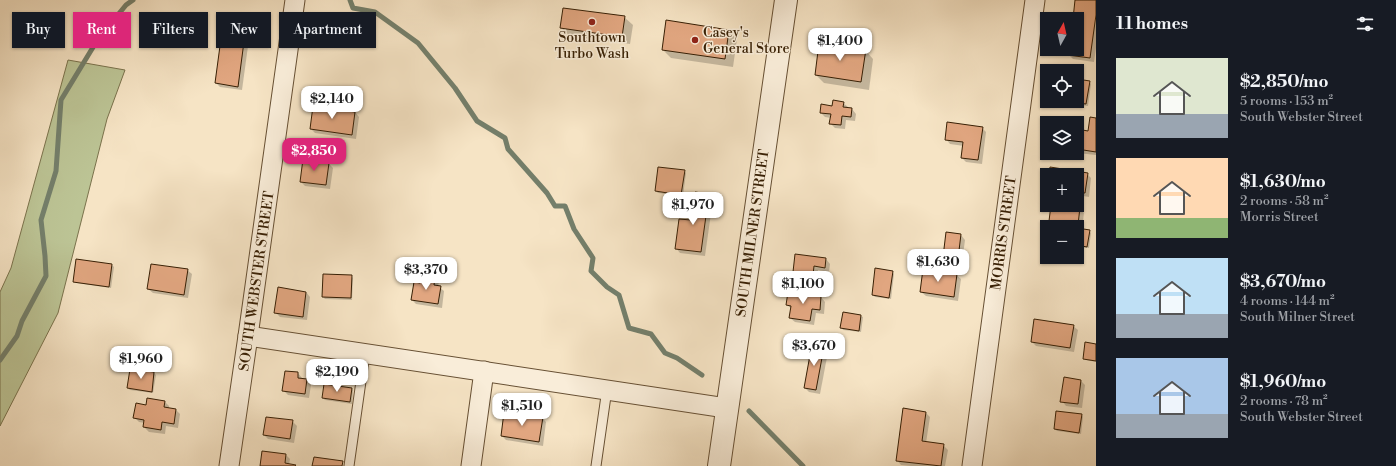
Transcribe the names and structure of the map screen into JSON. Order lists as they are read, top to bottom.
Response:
{
  "streets": {
    "street": ["SOUTH MILNER STREET", "MORRIS STREET", "SOUTH WEBSTER STREET"]
  },
  "places": ["Southtown Turbo Wash", "Casey's General Store"],
  "north": "top",
  "page": {
    "heading": "11 homes",
    "map_buttons": ["+", "−"],
    "chip": [
      "Buy",
      "Rent",
      "Filters",
      "New",
      "Apartment"
    ],
    "price": [
      "$1,400",
      "$2,140",
      "$2,850",
      "$1,970",
      "$1,630",
      "$3,370",
      "$1,100",
      "$3,670",
      "$1,960",
      "$2,190",
      "$1,510"
    ],
    "list": [
      {
        "name": "$2,850/mo",
        "note": "5 rooms · 153 m² · South Webster Street"
      },
      {
        "name": "$1,630/mo",
        "note": "2 rooms · 58 m² · Morris Street"
      },
      {
        "name": "$3,670/mo",
        "note": "4 rooms · 144 m² · South Milner Street"
      },
      {
        "name": "$1,960/mo",
        "note": "2 rooms · 78 m² · South Webster Street"
      }
    ]
  }
}
